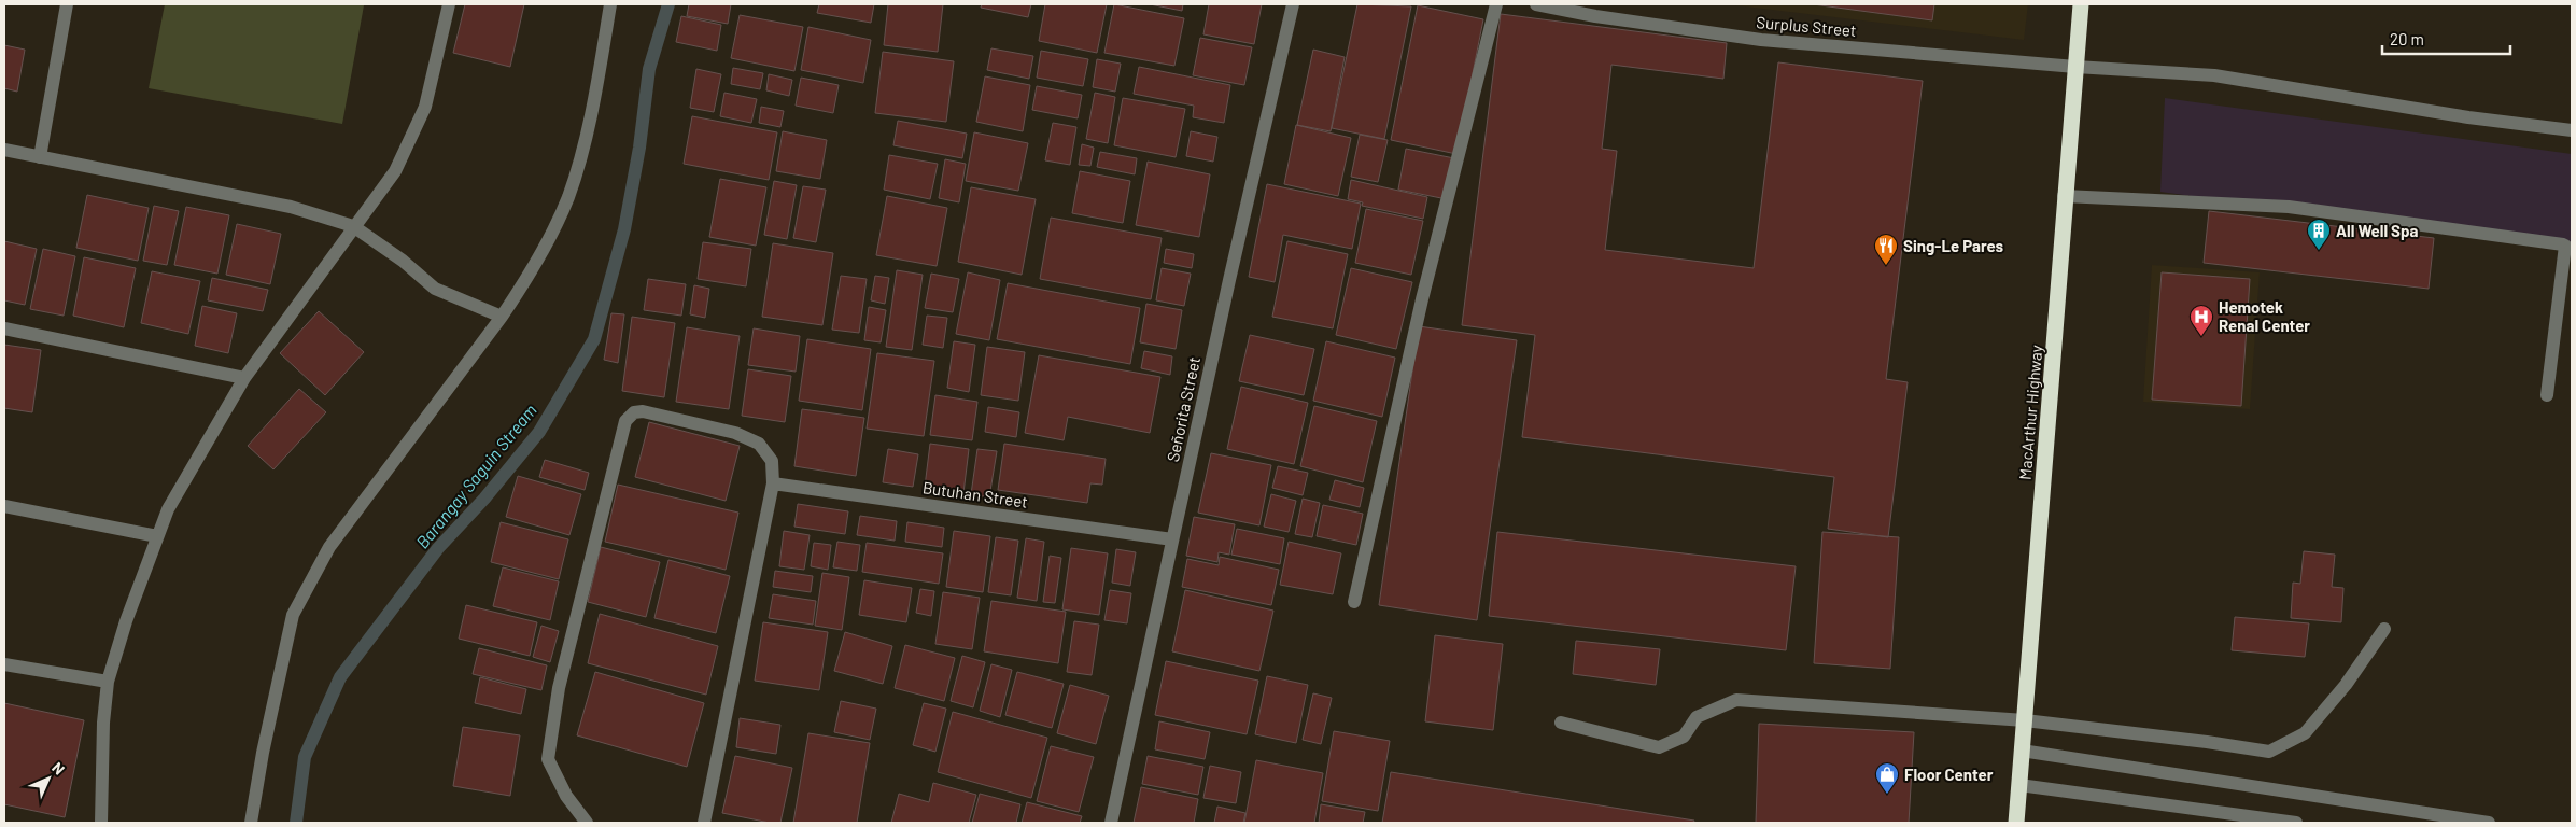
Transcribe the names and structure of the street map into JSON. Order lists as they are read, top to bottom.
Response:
{
  "streets": {
    "highway": ["MacArthur Highway"],
    "street": ["Surplus Street", "Señorita Street", "Butuhan Street"]
  },
  "crossings": [
    ["Surplus Street", "MacArthur Highway"],
    ["Señorita Street", "Butuhan Street"]
  ],
  "water": ["Barangay Saguin Stream"],
  "places": {
    "building": ["All Well Spa"],
    "restaurant": ["Sing-Le Pares"],
    "hospital": ["Hemotek Renal Center"],
    "shop": ["Floor Center"]
  },
  "scale_bar": "20 m",
  "north": "top right"
}
